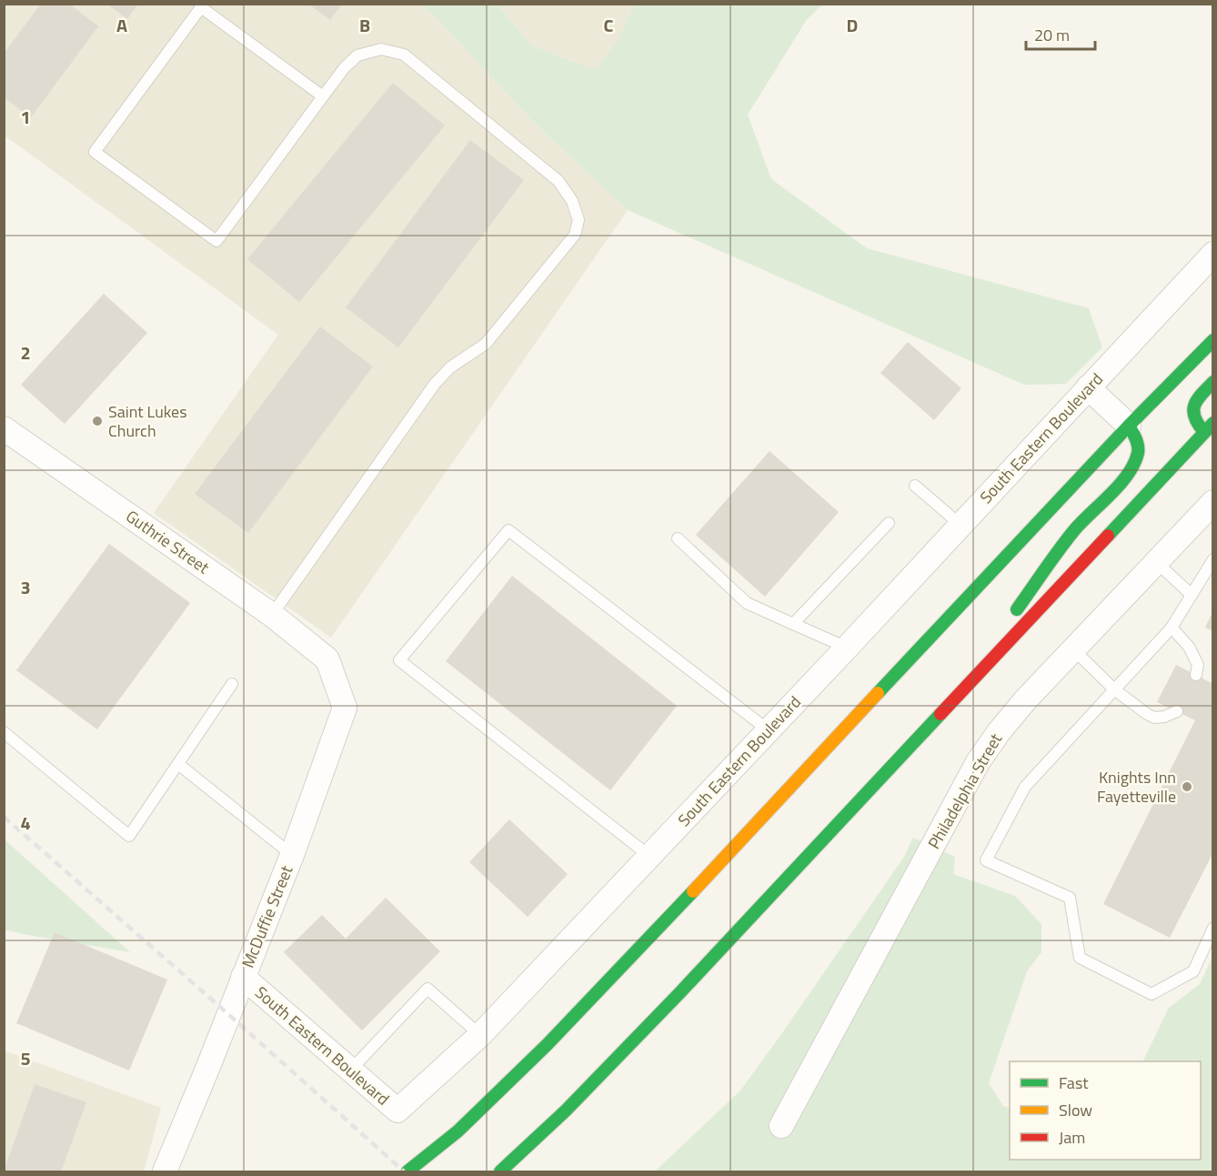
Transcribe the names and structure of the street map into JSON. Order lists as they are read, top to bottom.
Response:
{
  "streets": {
    "street": [
      "South Eastern Boulevard",
      "Guthrie Street",
      "Philadelphia Street",
      "McDuffie Street"
    ]
  },
  "crossings": [
    ["South Eastern Boulevard", "McDuffie Street"],
    ["Guthrie Street", "McDuffie Street"]
  ],
  "places": ["Saint Lukes Church", "Knights Inn Fayetteville"],
  "legend": ["Fast", "Slow", "Jam"],
  "scale_bar": "20 m",
  "grid": {
    "columns": [
      "A",
      "B",
      "C",
      "D"
    ],
    "rows": [
      "1",
      "2",
      "3",
      "4",
      "5"
    ]
  }
}
